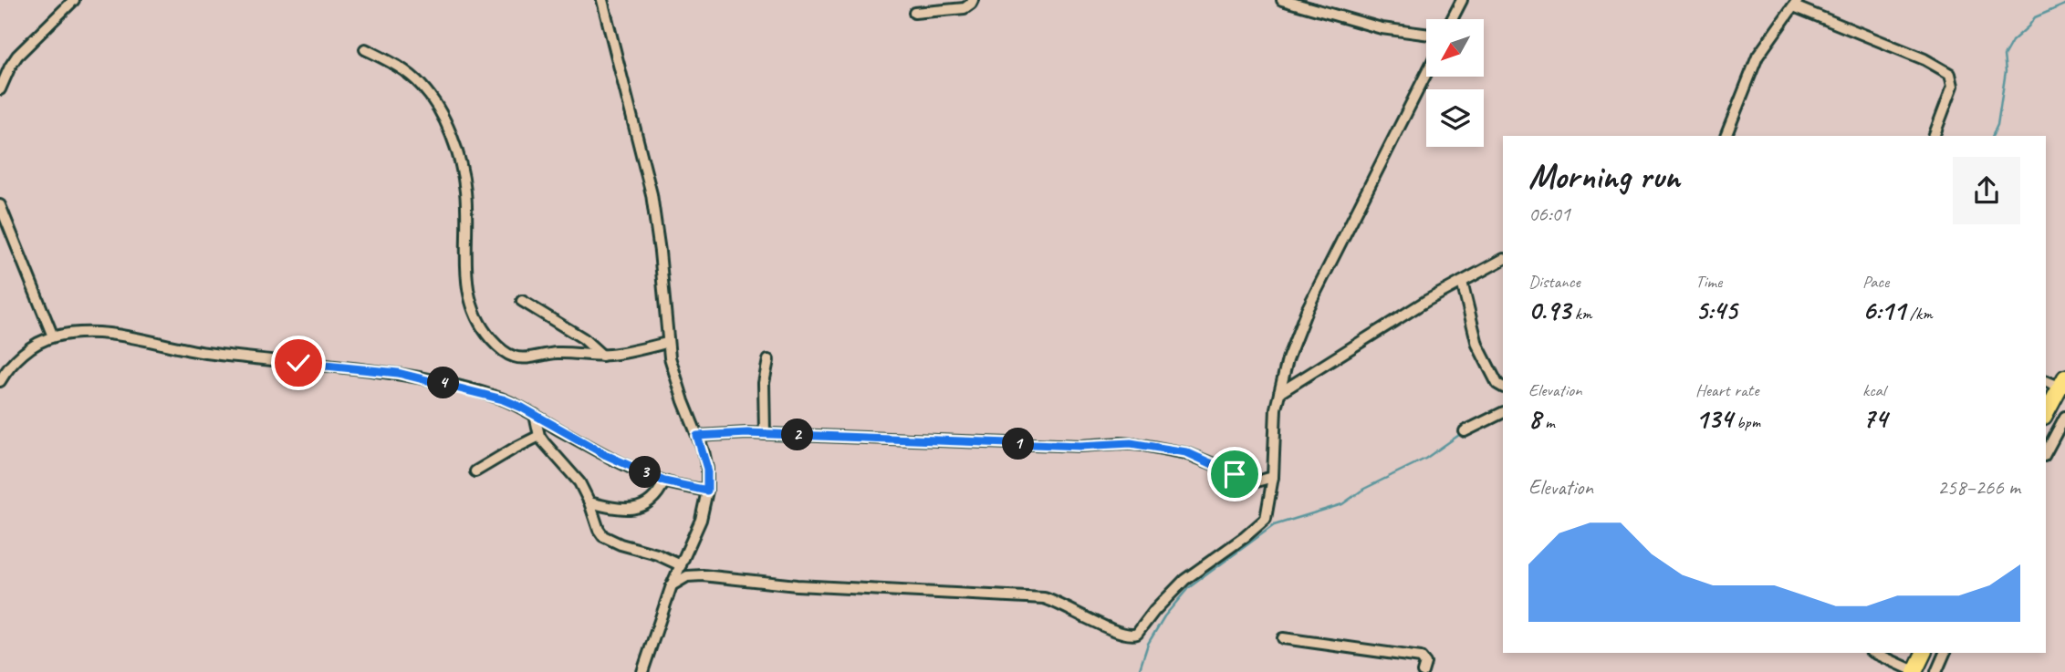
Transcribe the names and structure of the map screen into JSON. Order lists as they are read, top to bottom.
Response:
{
  "north": "bottom left",
  "page": {
    "heading": ["Morning run", "06:01"],
    "stats": [
      ["Distance", "0.93 km"],
      ["Time", "5:45"],
      ["Pace", "6:11 /km"],
      ["Elevation", "8 m"],
      ["Heart rate", "134 bpm"],
      ["kcal", "74"]
    ],
    "pins": [
      "4",
      "2",
      "1",
      "3"
    ],
    "chart": ["Elevation", "258–266 m"]
  }
}
